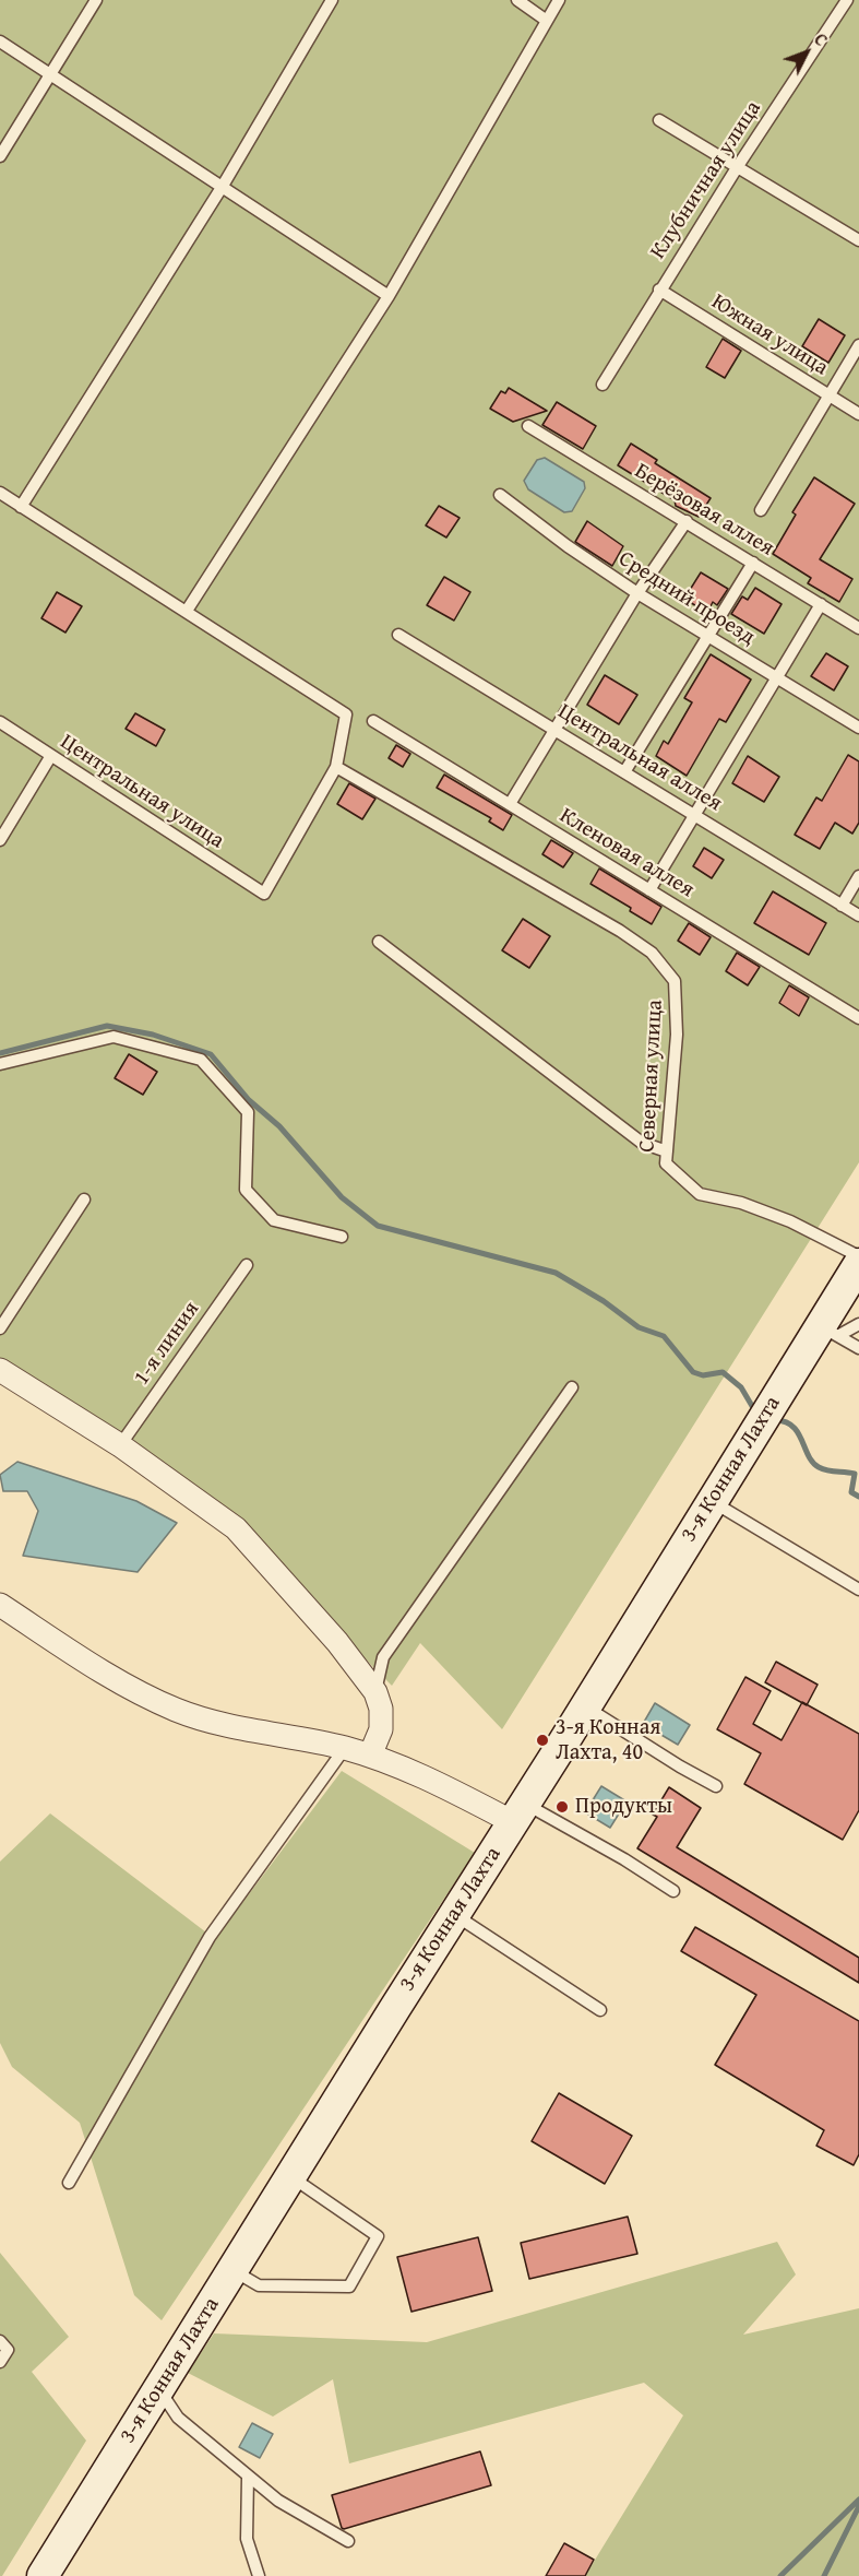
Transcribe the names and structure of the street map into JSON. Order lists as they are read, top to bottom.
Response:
{
  "streets": {
    "main road": ["3-я Конная Лахта"],
    "lane": [
      "Клубничная улица",
      "Южная улица",
      "Берёзовая аллея",
      "Средний проезд",
      "Центральная аллея",
      "Центральная улица",
      "Кленовая аллея",
      "Северная улица",
      "1-я линия"
    ]
  },
  "crossings": [
    ["Клубничная улица", "Южная улица"],
    ["Центральная улица", "Северная улица"]
  ],
  "places": ["3-я Конная Лахта, 40", "Продукты"],
  "north": "top right"
}
